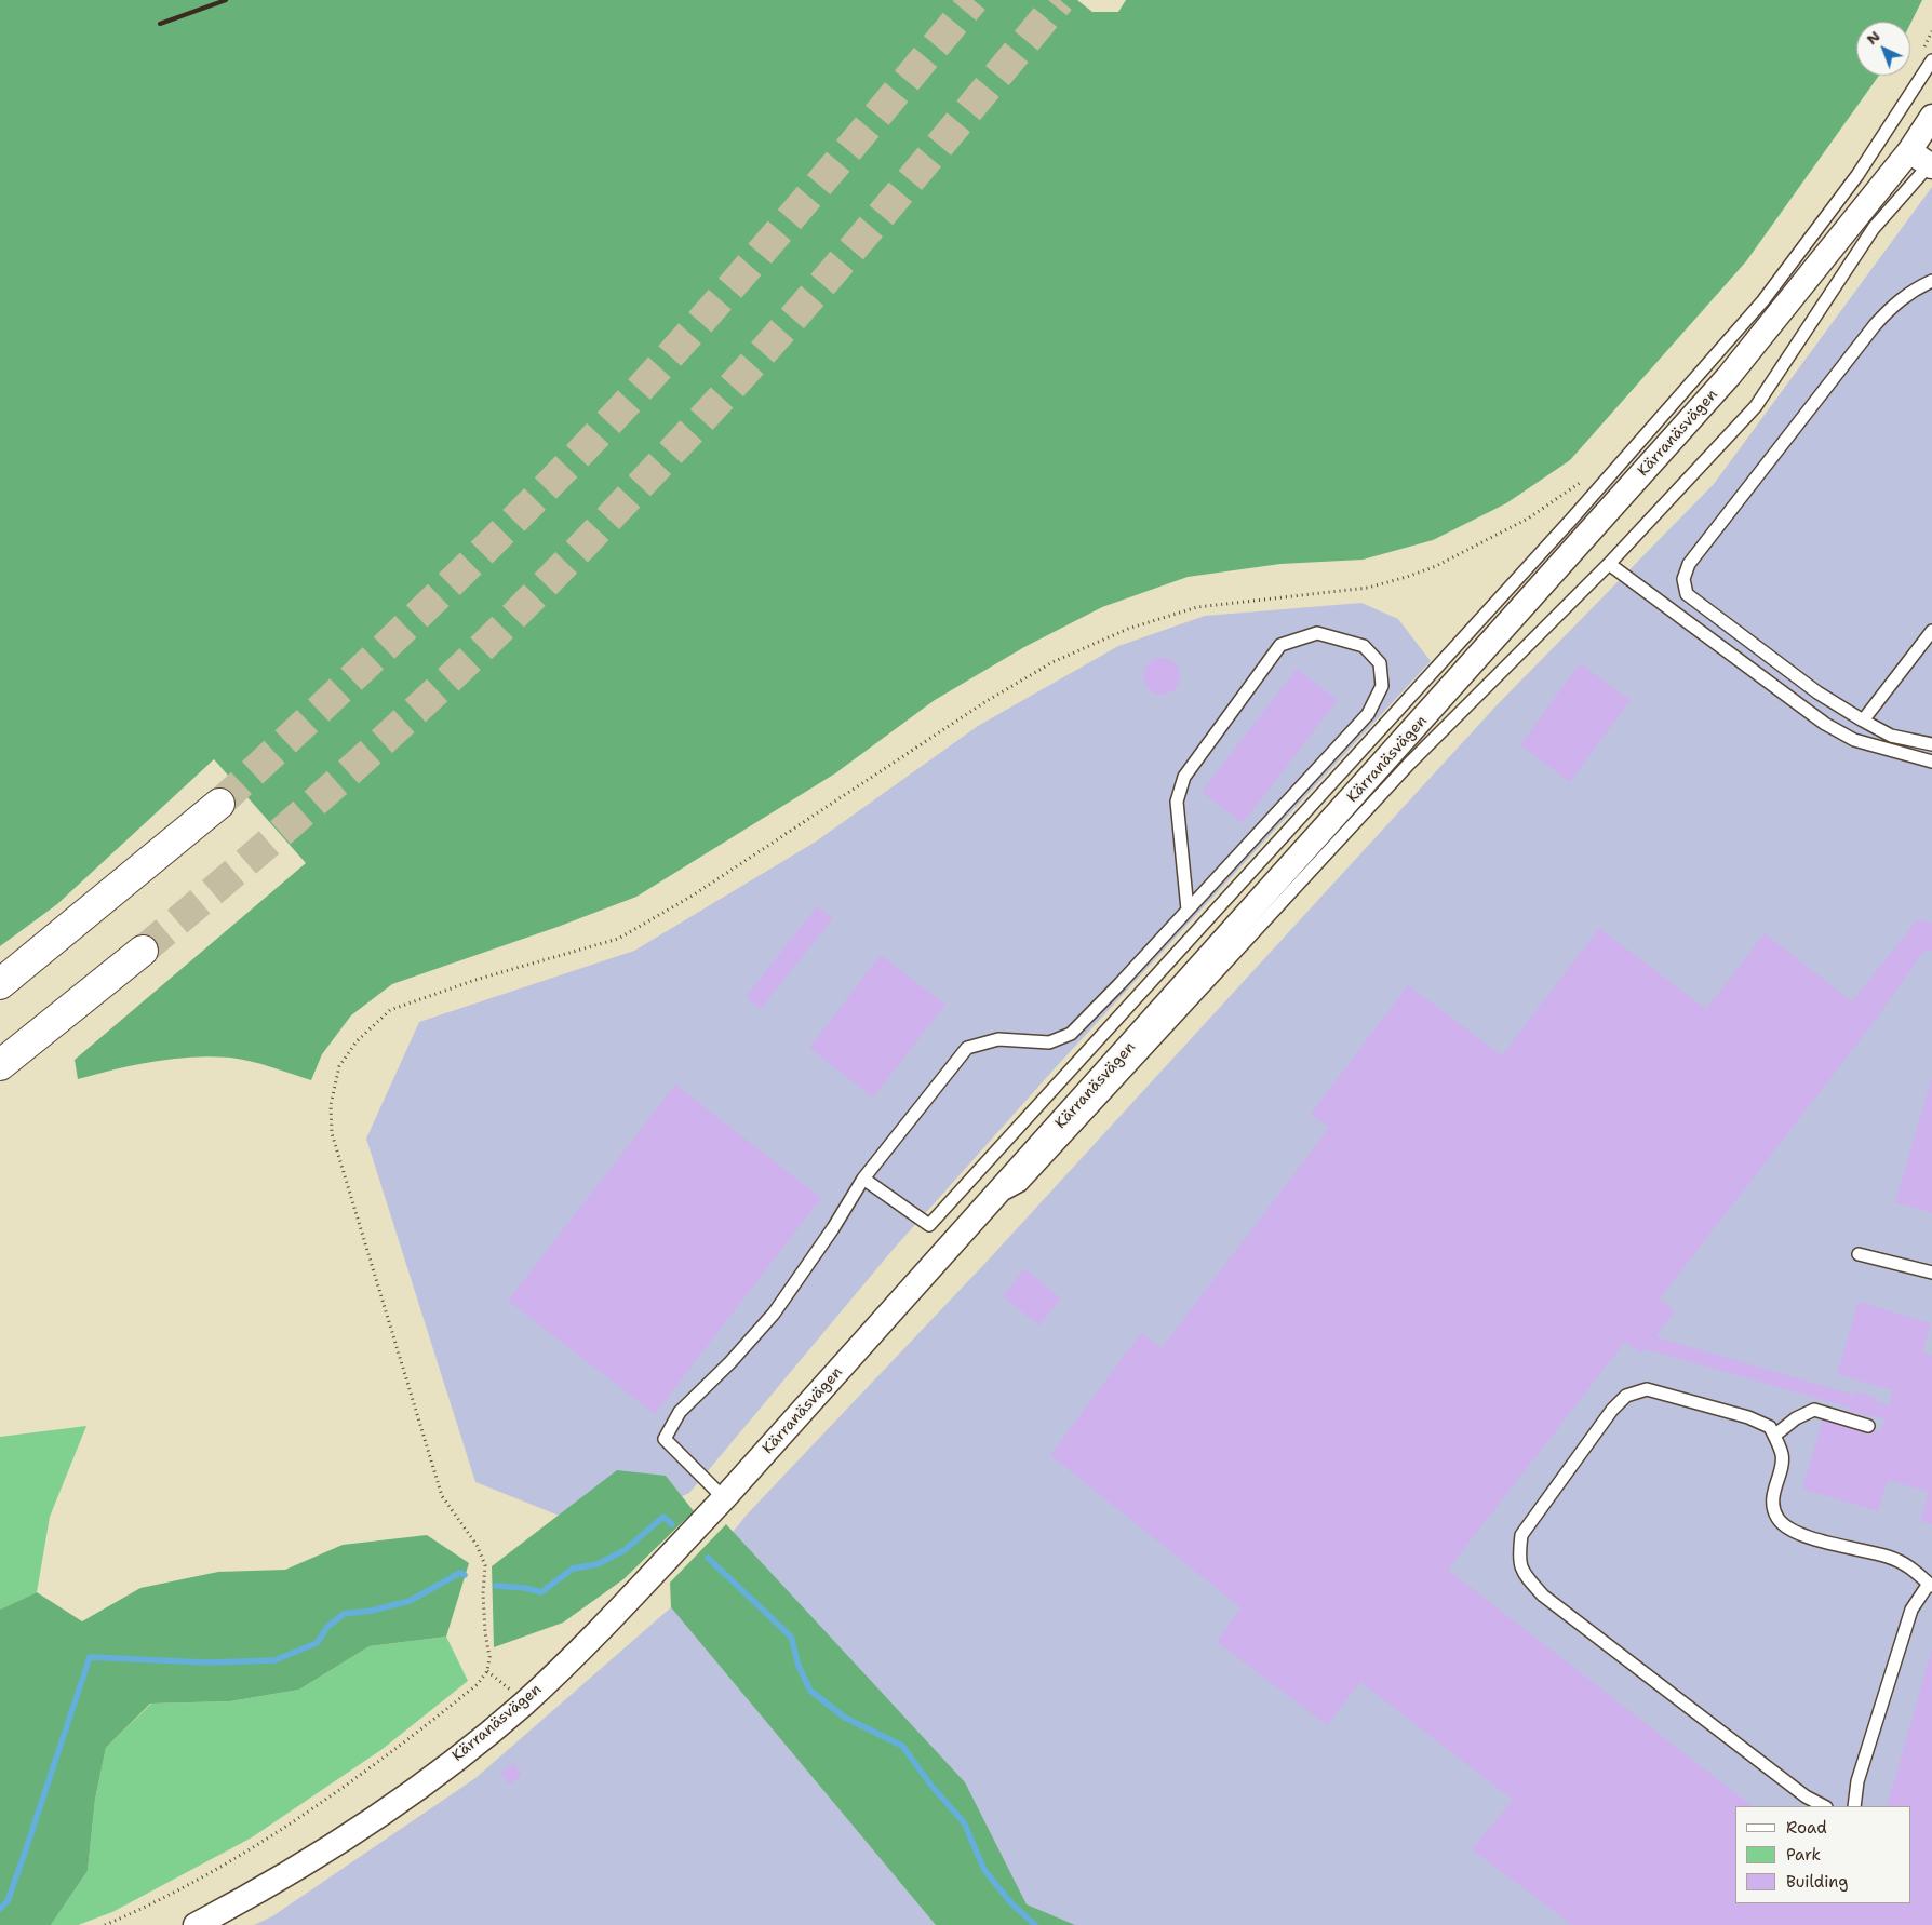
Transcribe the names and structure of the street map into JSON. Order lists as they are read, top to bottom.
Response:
{
  "streets": {
    "street": ["Kärranäsvägen"]
  },
  "legend": ["Road", "Park", "Building"],
  "north": "top left"
}
